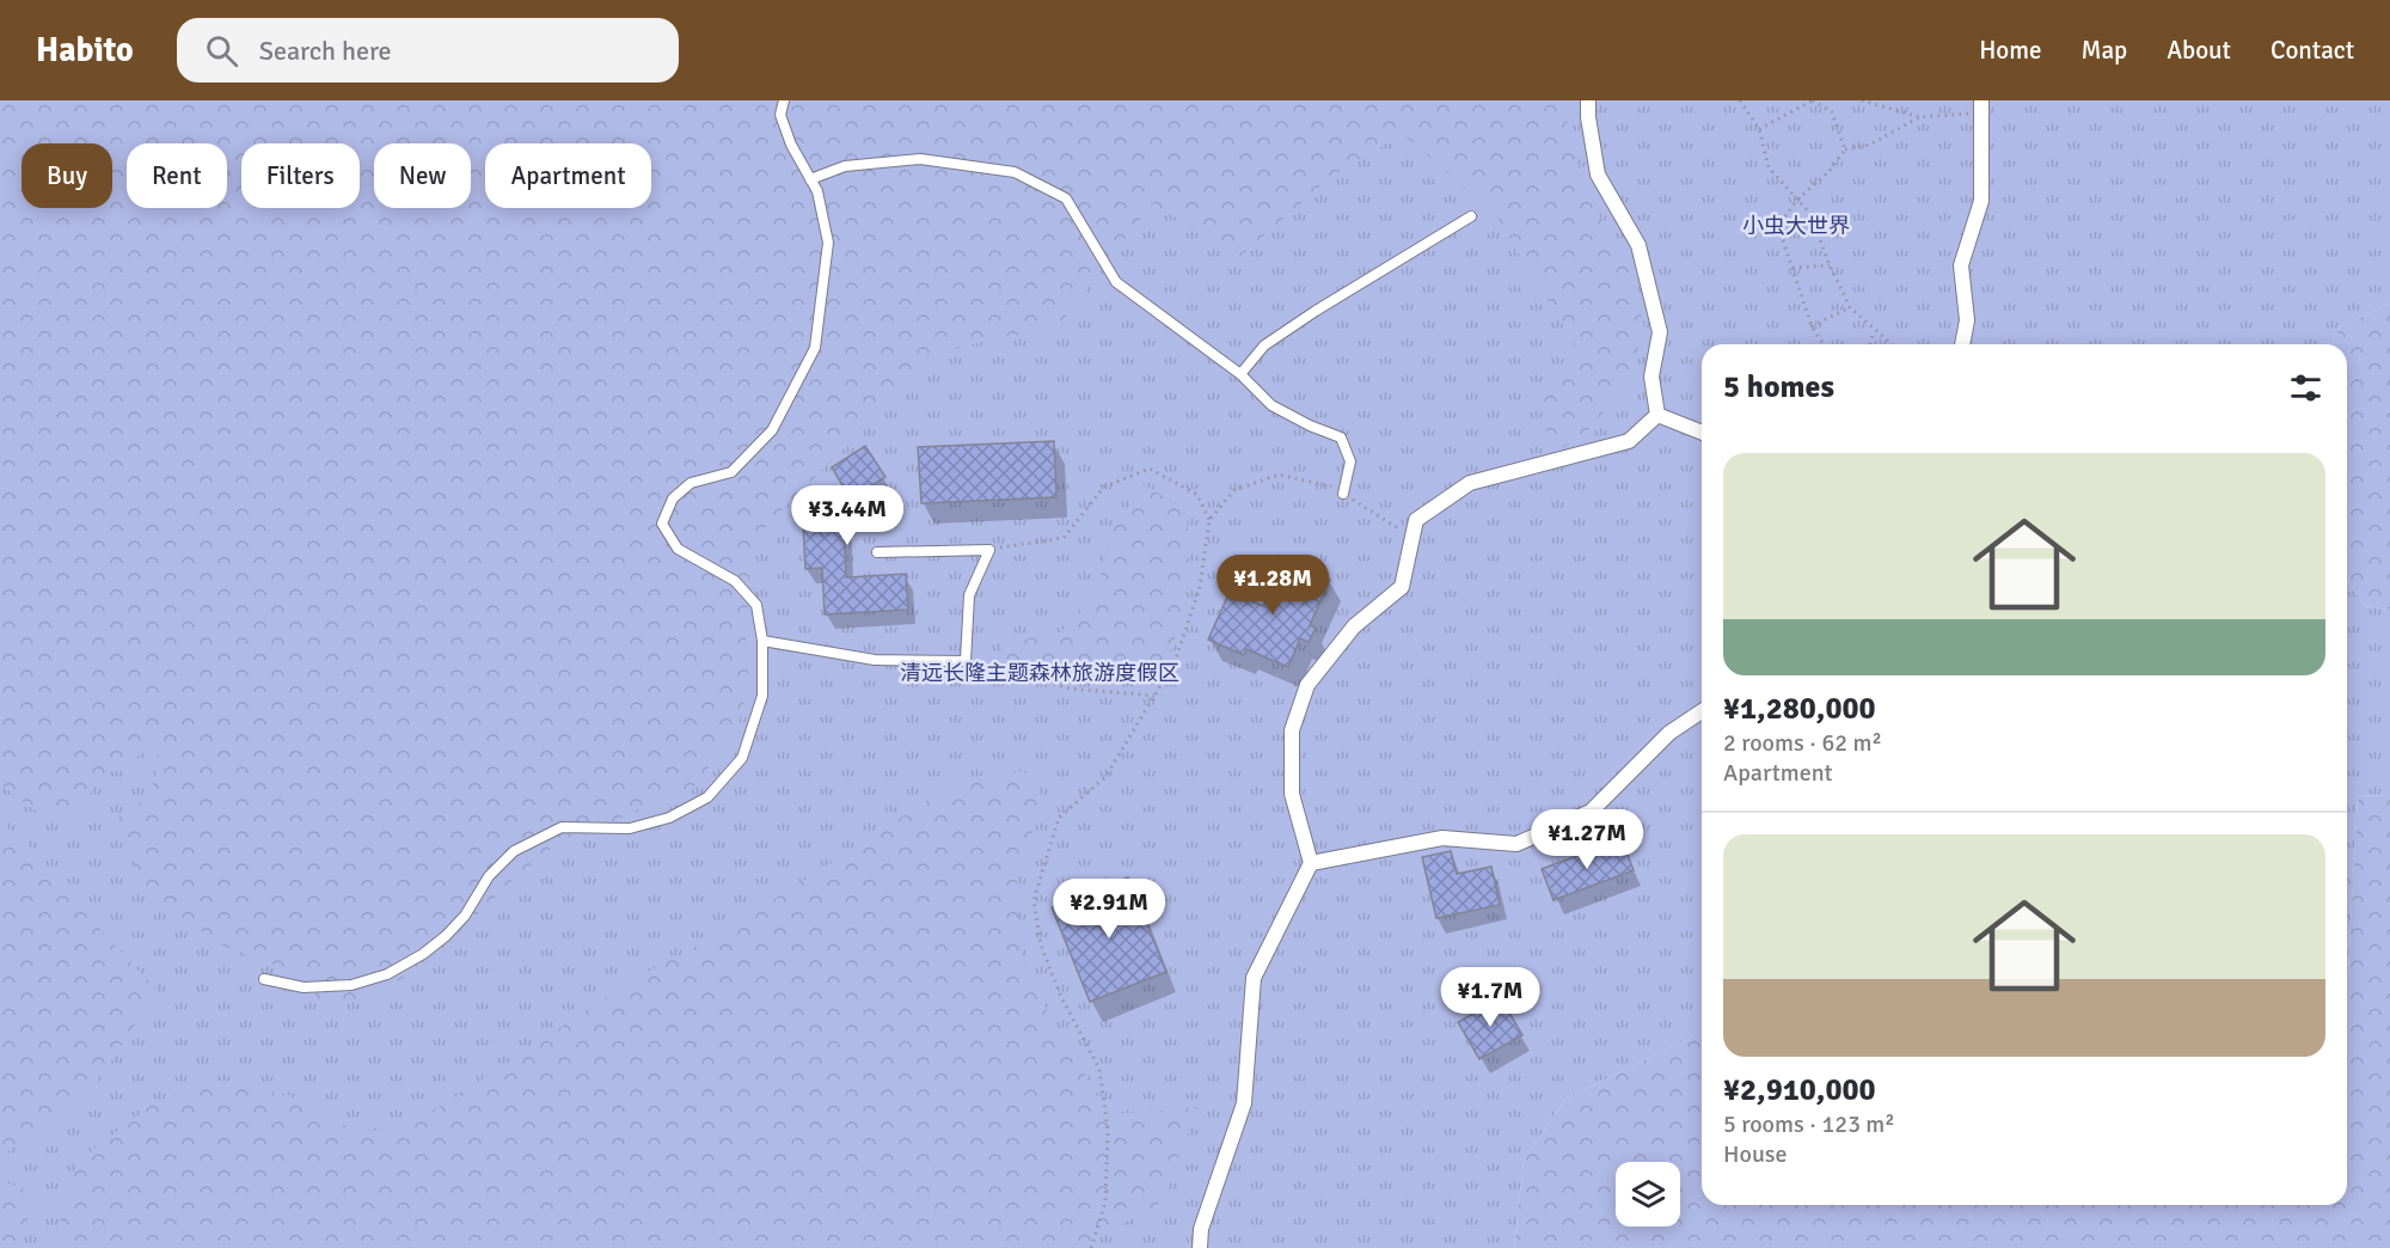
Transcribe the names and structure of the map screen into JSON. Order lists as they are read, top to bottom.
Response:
{
  "parks": ["小虫大世界", "清远长隆主题森林旅游度假区"],
  "page": {
    "header": "Habito",
    "search": "Search here",
    "nav": [
      "Home",
      "Map",
      "About",
      "Contact"
    ],
    "chip": [
      "Buy",
      "Rent",
      "Filters",
      "New",
      "Apartment"
    ],
    "heading": "5 homes",
    "list": [
      {
        "name": "¥1,280,000",
        "note": "2 rooms · 62 m² · Apartment"
      },
      {
        "name": "¥2,910,000",
        "note": "5 rooms · 123 m² · House"
      }
    ],
    "price": [
      "¥3.44M",
      "¥1.28M",
      "¥1.27M",
      "¥2.91M",
      "¥1.7M"
    ]
  }
}
